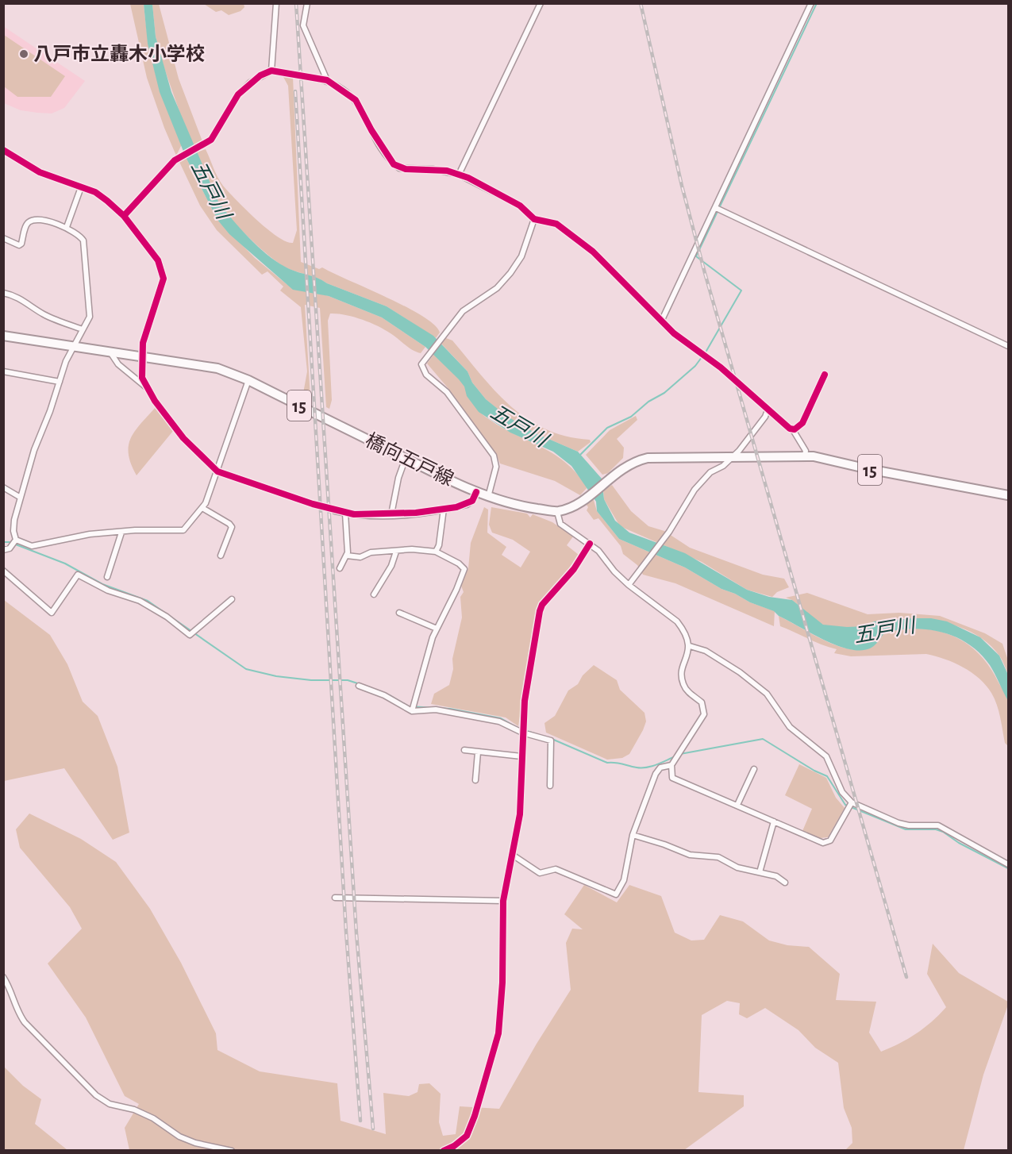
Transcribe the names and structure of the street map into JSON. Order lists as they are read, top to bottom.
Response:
{
  "streets": {
    "main road": ["15", "橋向五戸線"]
  },
  "crossings": [
    ["15", "橋向五戸線"]
  ],
  "water": ["五戸川"],
  "places": ["八戸市立轟木小学校"]
}
